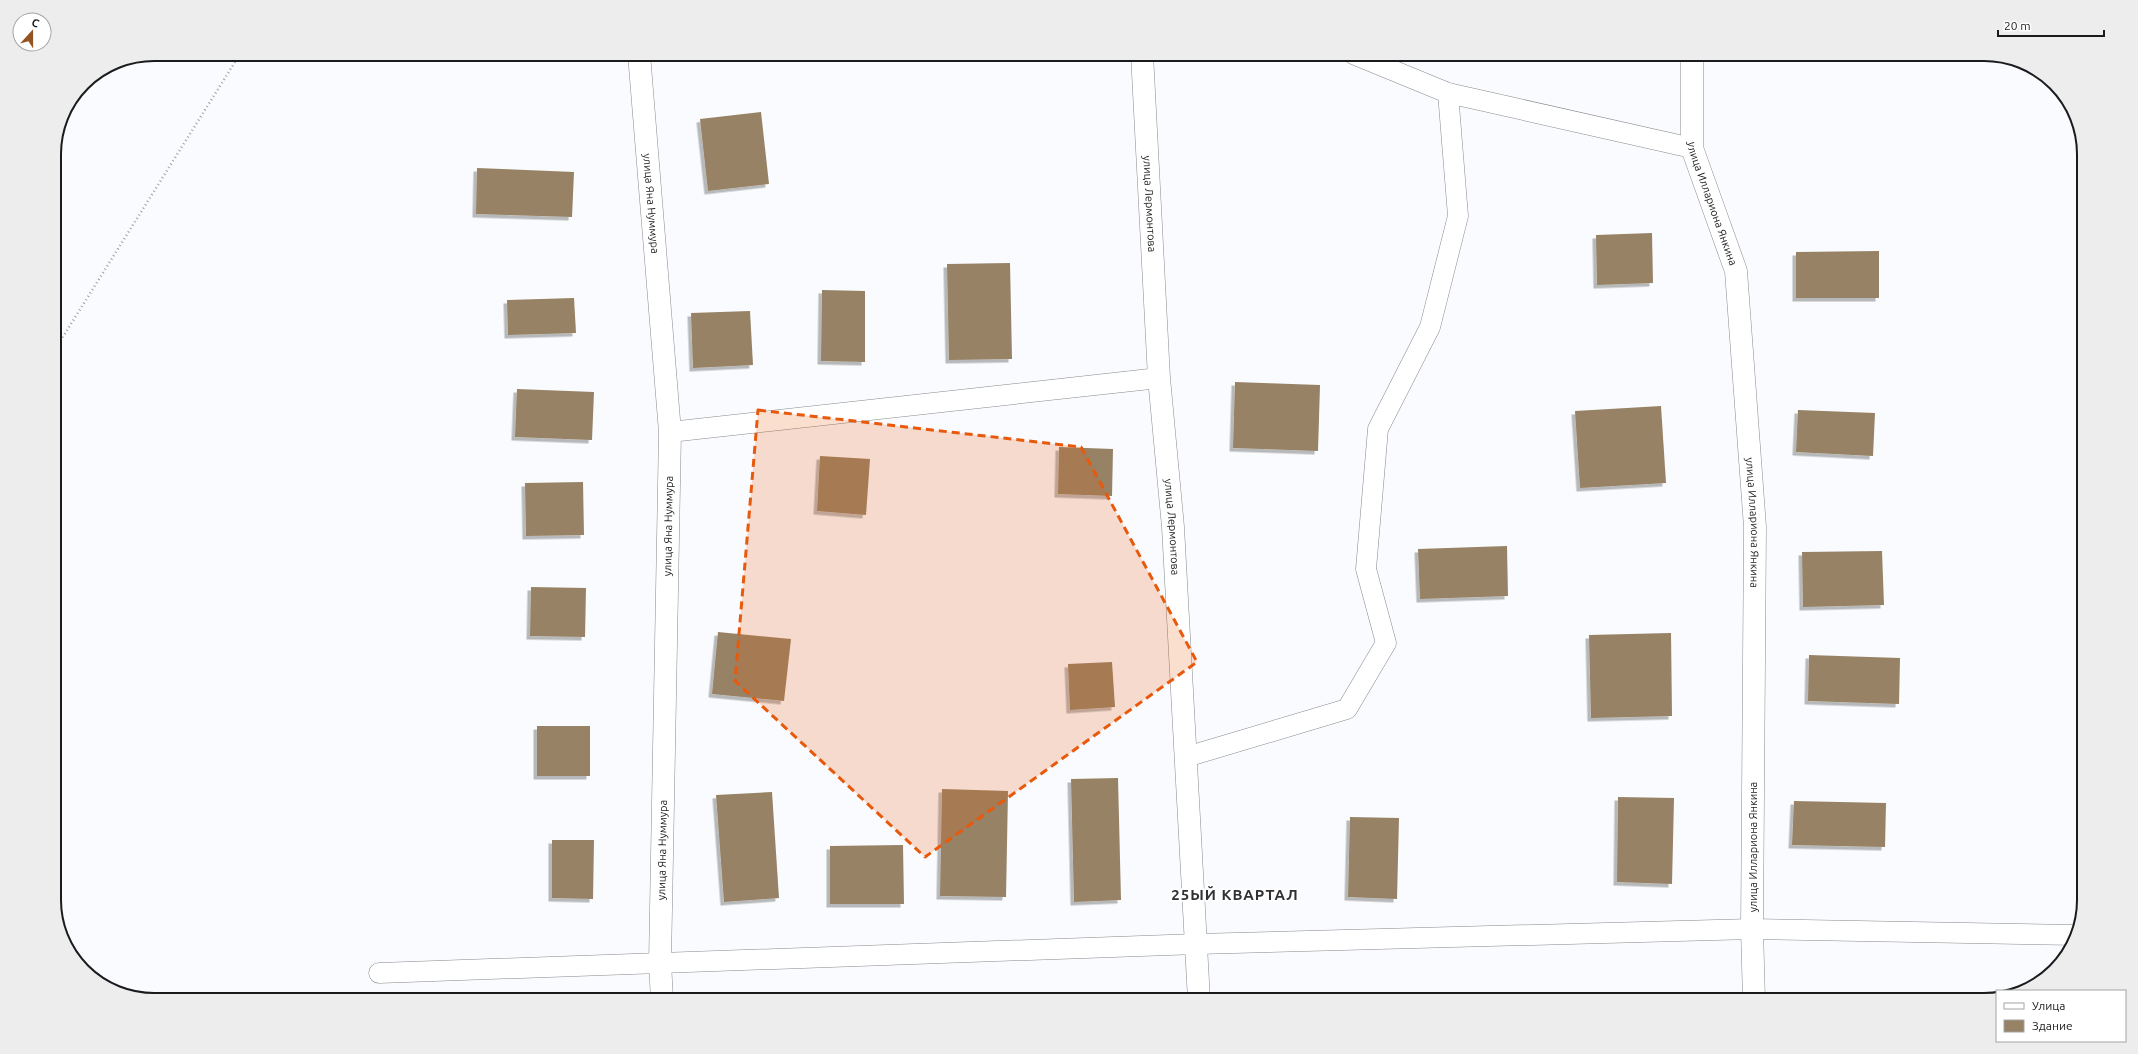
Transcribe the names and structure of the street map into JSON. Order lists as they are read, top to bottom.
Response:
{
  "streets": {
    "street": ["улица Яна Нуммура", "улица Иллариона Янкина", "улица Лермонтова"]
  },
  "districts": ["25ЫЙ КВАРТАЛ"],
  "legend": ["Улица", "Здание"],
  "scale_bar": "20 m",
  "north": "top"
}
